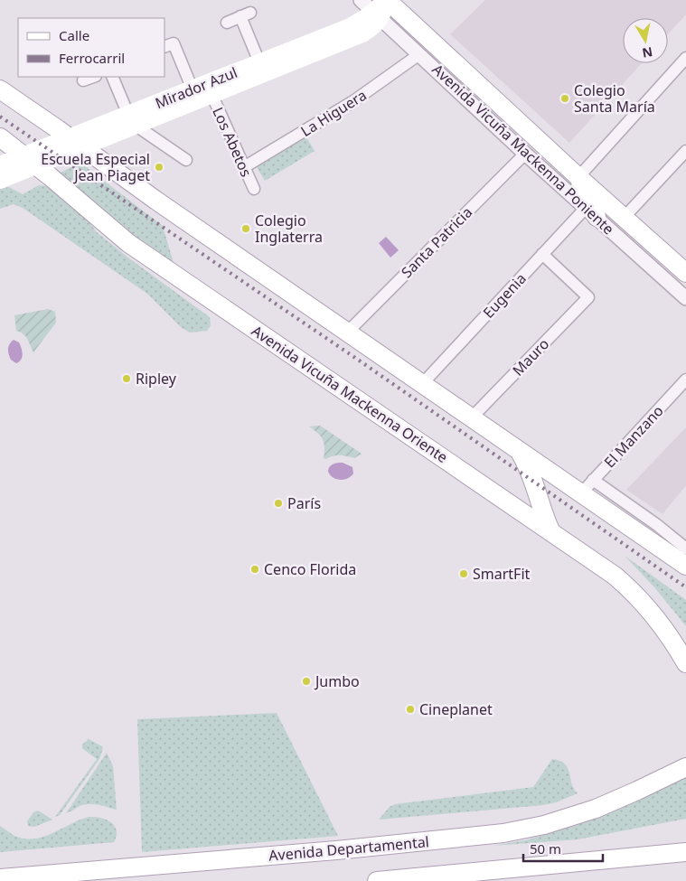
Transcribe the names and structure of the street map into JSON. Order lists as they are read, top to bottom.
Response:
{
  "streets": {
    "main road": [
      "Mirador Azul",
      "Avenida Vicuña Mackenna Poniente",
      "Avenida Vicuña Mackenna Oriente",
      "Avenida Departamental"
    ],
    "street": [
      "La Higuera",
      "Los Abetos",
      "Santa Patricia",
      "Eugenia",
      "Mauro",
      "El Manzano"
    ]
  },
  "crossings": [
    ["Mirador Azul", "Los Abetos"],
    ["Mirador Azul", "Avenida Vicuña Mackenna Poniente"],
    ["Mirador Azul", "Avenida Vicuña Mackenna Oriente"],
    ["La Higuera", "Los Abetos"],
    ["La Higuera", "Avenida Vicuña Mackenna Poniente"],
    ["Avenida Vicuña Mackenna Poniente", "Santa Patricia"],
    ["Avenida Vicuña Mackenna Poniente", "Eugenia"],
    ["Eugenia", "Mauro"]
  ],
  "places": [
    "Colegio Santa María",
    "Escuela Especial Jean Piaget",
    "Colegio Inglaterra",
    "Ripley",
    "París",
    "Cenco Florida",
    "SmartFit",
    "Jumbo",
    "Cineplanet"
  ],
  "legend": ["Calle", "Ferrocarril"],
  "scale_bar": "50 m",
  "north": "bottom"
}
